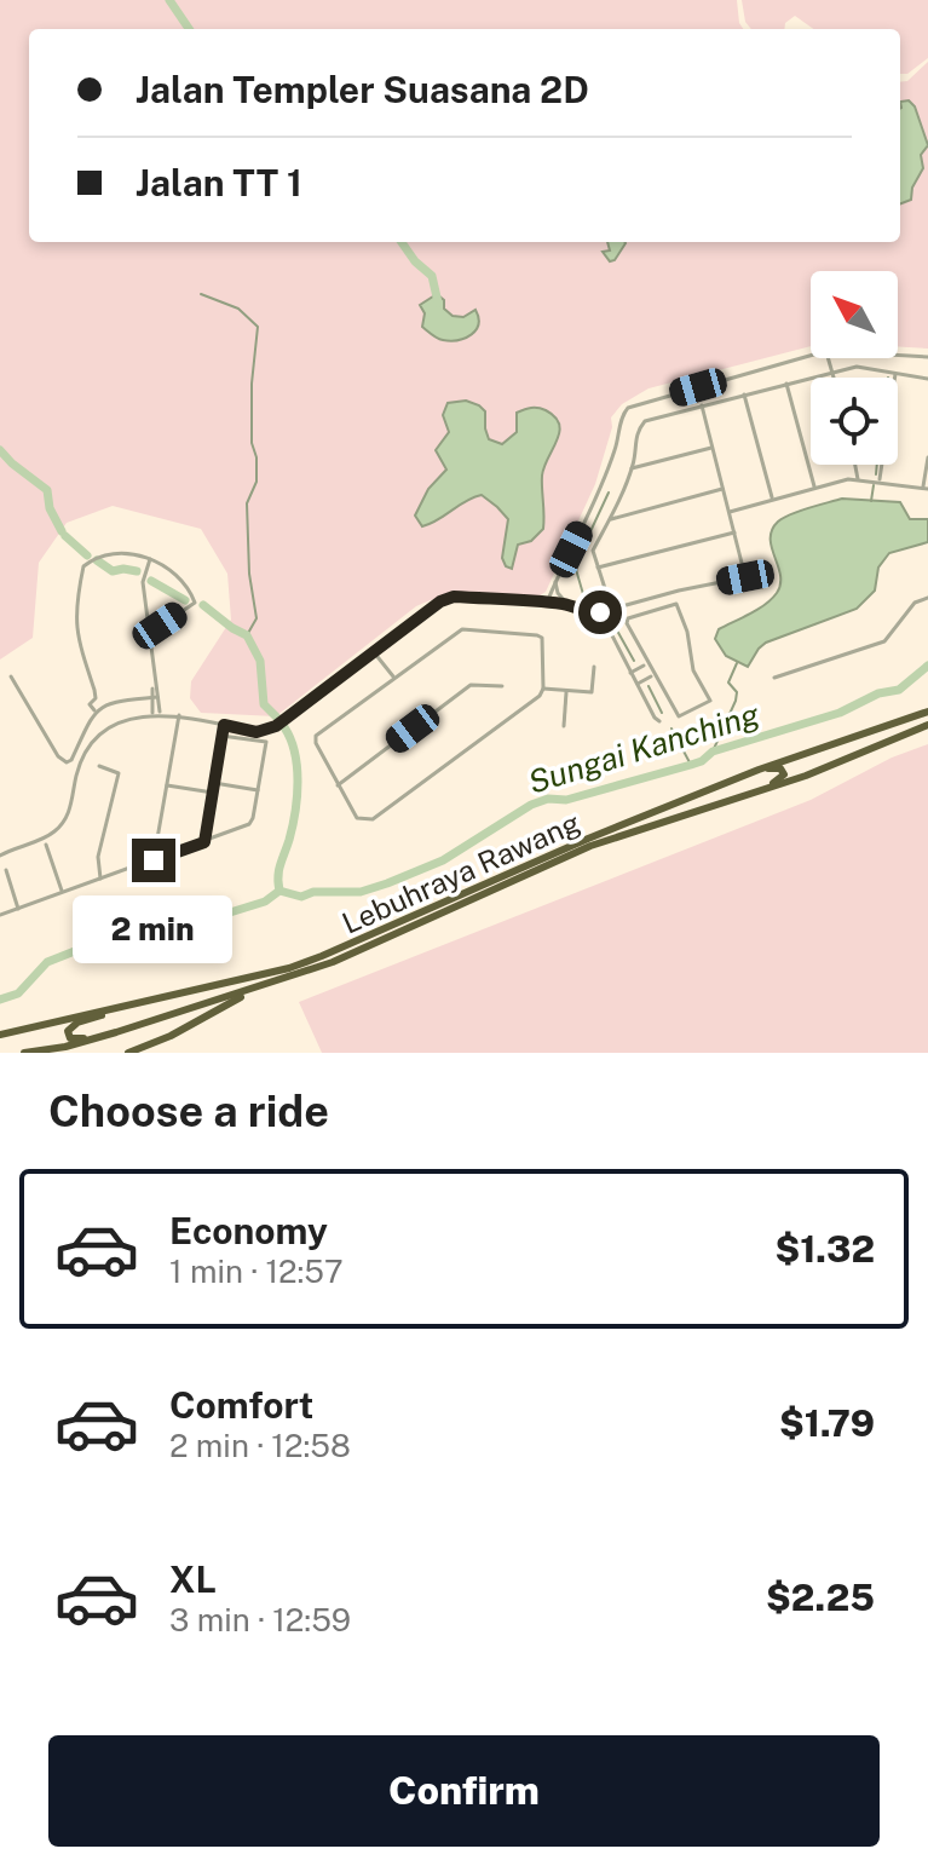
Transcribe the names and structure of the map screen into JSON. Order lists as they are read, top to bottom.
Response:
{
  "streets": {
    "highway": ["Lebuhraya Rawang"]
  },
  "water": ["Sungai Kanching"],
  "north": "top left",
  "page": {
    "banner": ["Jalan Templer Suasana 2D", "Jalan TT 1"],
    "bubble": "2 min",
    "heading": "Choose a ride",
    "list": [
      {
        "name": "Economy",
        "note": "1 min · 12:57",
        "value": "$1.32"
      },
      {
        "name": "Comfort",
        "note": "2 min · 12:58",
        "value": "$1.79"
      },
      {
        "name": "XL",
        "note": "3 min · 12:59",
        "value": "$2.25"
      }
    ],
    "buttons": "Confirm"
  }
}
